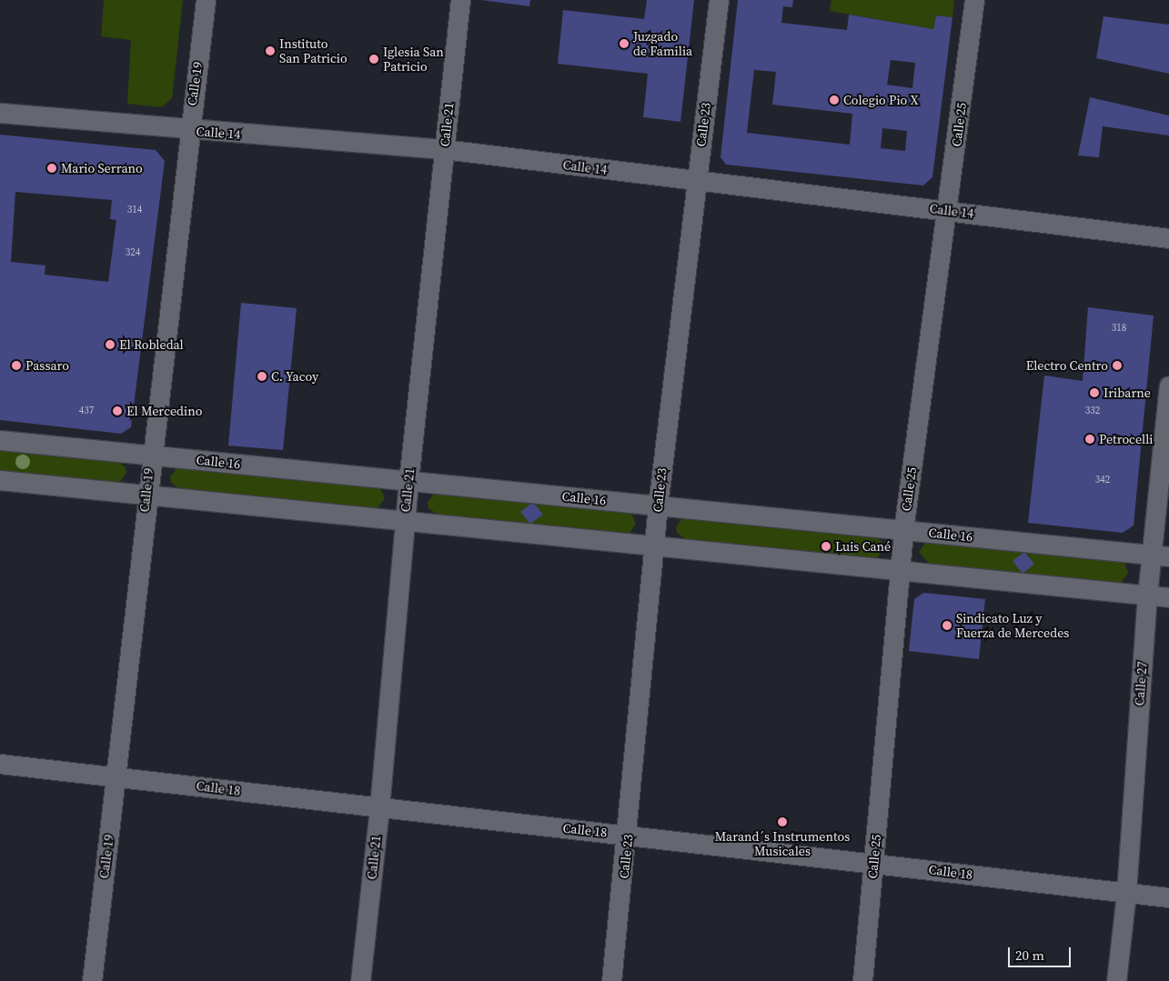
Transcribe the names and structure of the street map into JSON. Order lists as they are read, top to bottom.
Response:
{
  "streets": {
    "street": [
      "Calle 19",
      "Calle 21",
      "Calle 23",
      "Calle 25",
      "Calle 14",
      "Calle 16",
      "Calle 27",
      "Calle 18"
    ]
  },
  "crossings": [
    ["Calle 19", "Calle 14"],
    ["Calle 19", "Calle 16"],
    ["Calle 19", "Calle 18"],
    ["Calle 21", "Calle 14"],
    ["Calle 21", "Calle 16"],
    ["Calle 21", "Calle 18"],
    ["Calle 23", "Calle 14"],
    ["Calle 23", "Calle 16"],
    ["Calle 23", "Calle 18"],
    ["Calle 25", "Calle 14"],
    ["Calle 25", "Calle 16"],
    ["Calle 25", "Calle 18"],
    ["Calle 16", "Calle 27"],
    ["Calle 27", "Calle 18"]
  ],
  "places": [
    "Juzgado de Familia",
    "Instituto San Patricio",
    "Iglesia San Patricio",
    "Colegio Pio X",
    "Mario Serrano",
    "El Robledal",
    "Passaro",
    "Electro Centro",
    "C. Yacoy",
    "Iribarne",
    "El Mercedino",
    "Petrocelli",
    "Luis Cané",
    "Sindicato Luz y Fuerza de Mercedes",
    "Marand´s Instrumentos Musicales"
  ],
  "house_numbers": [
    "314",
    "324",
    "318",
    "437",
    "332",
    "342"
  ],
  "scale_bar": "20 m"
}
